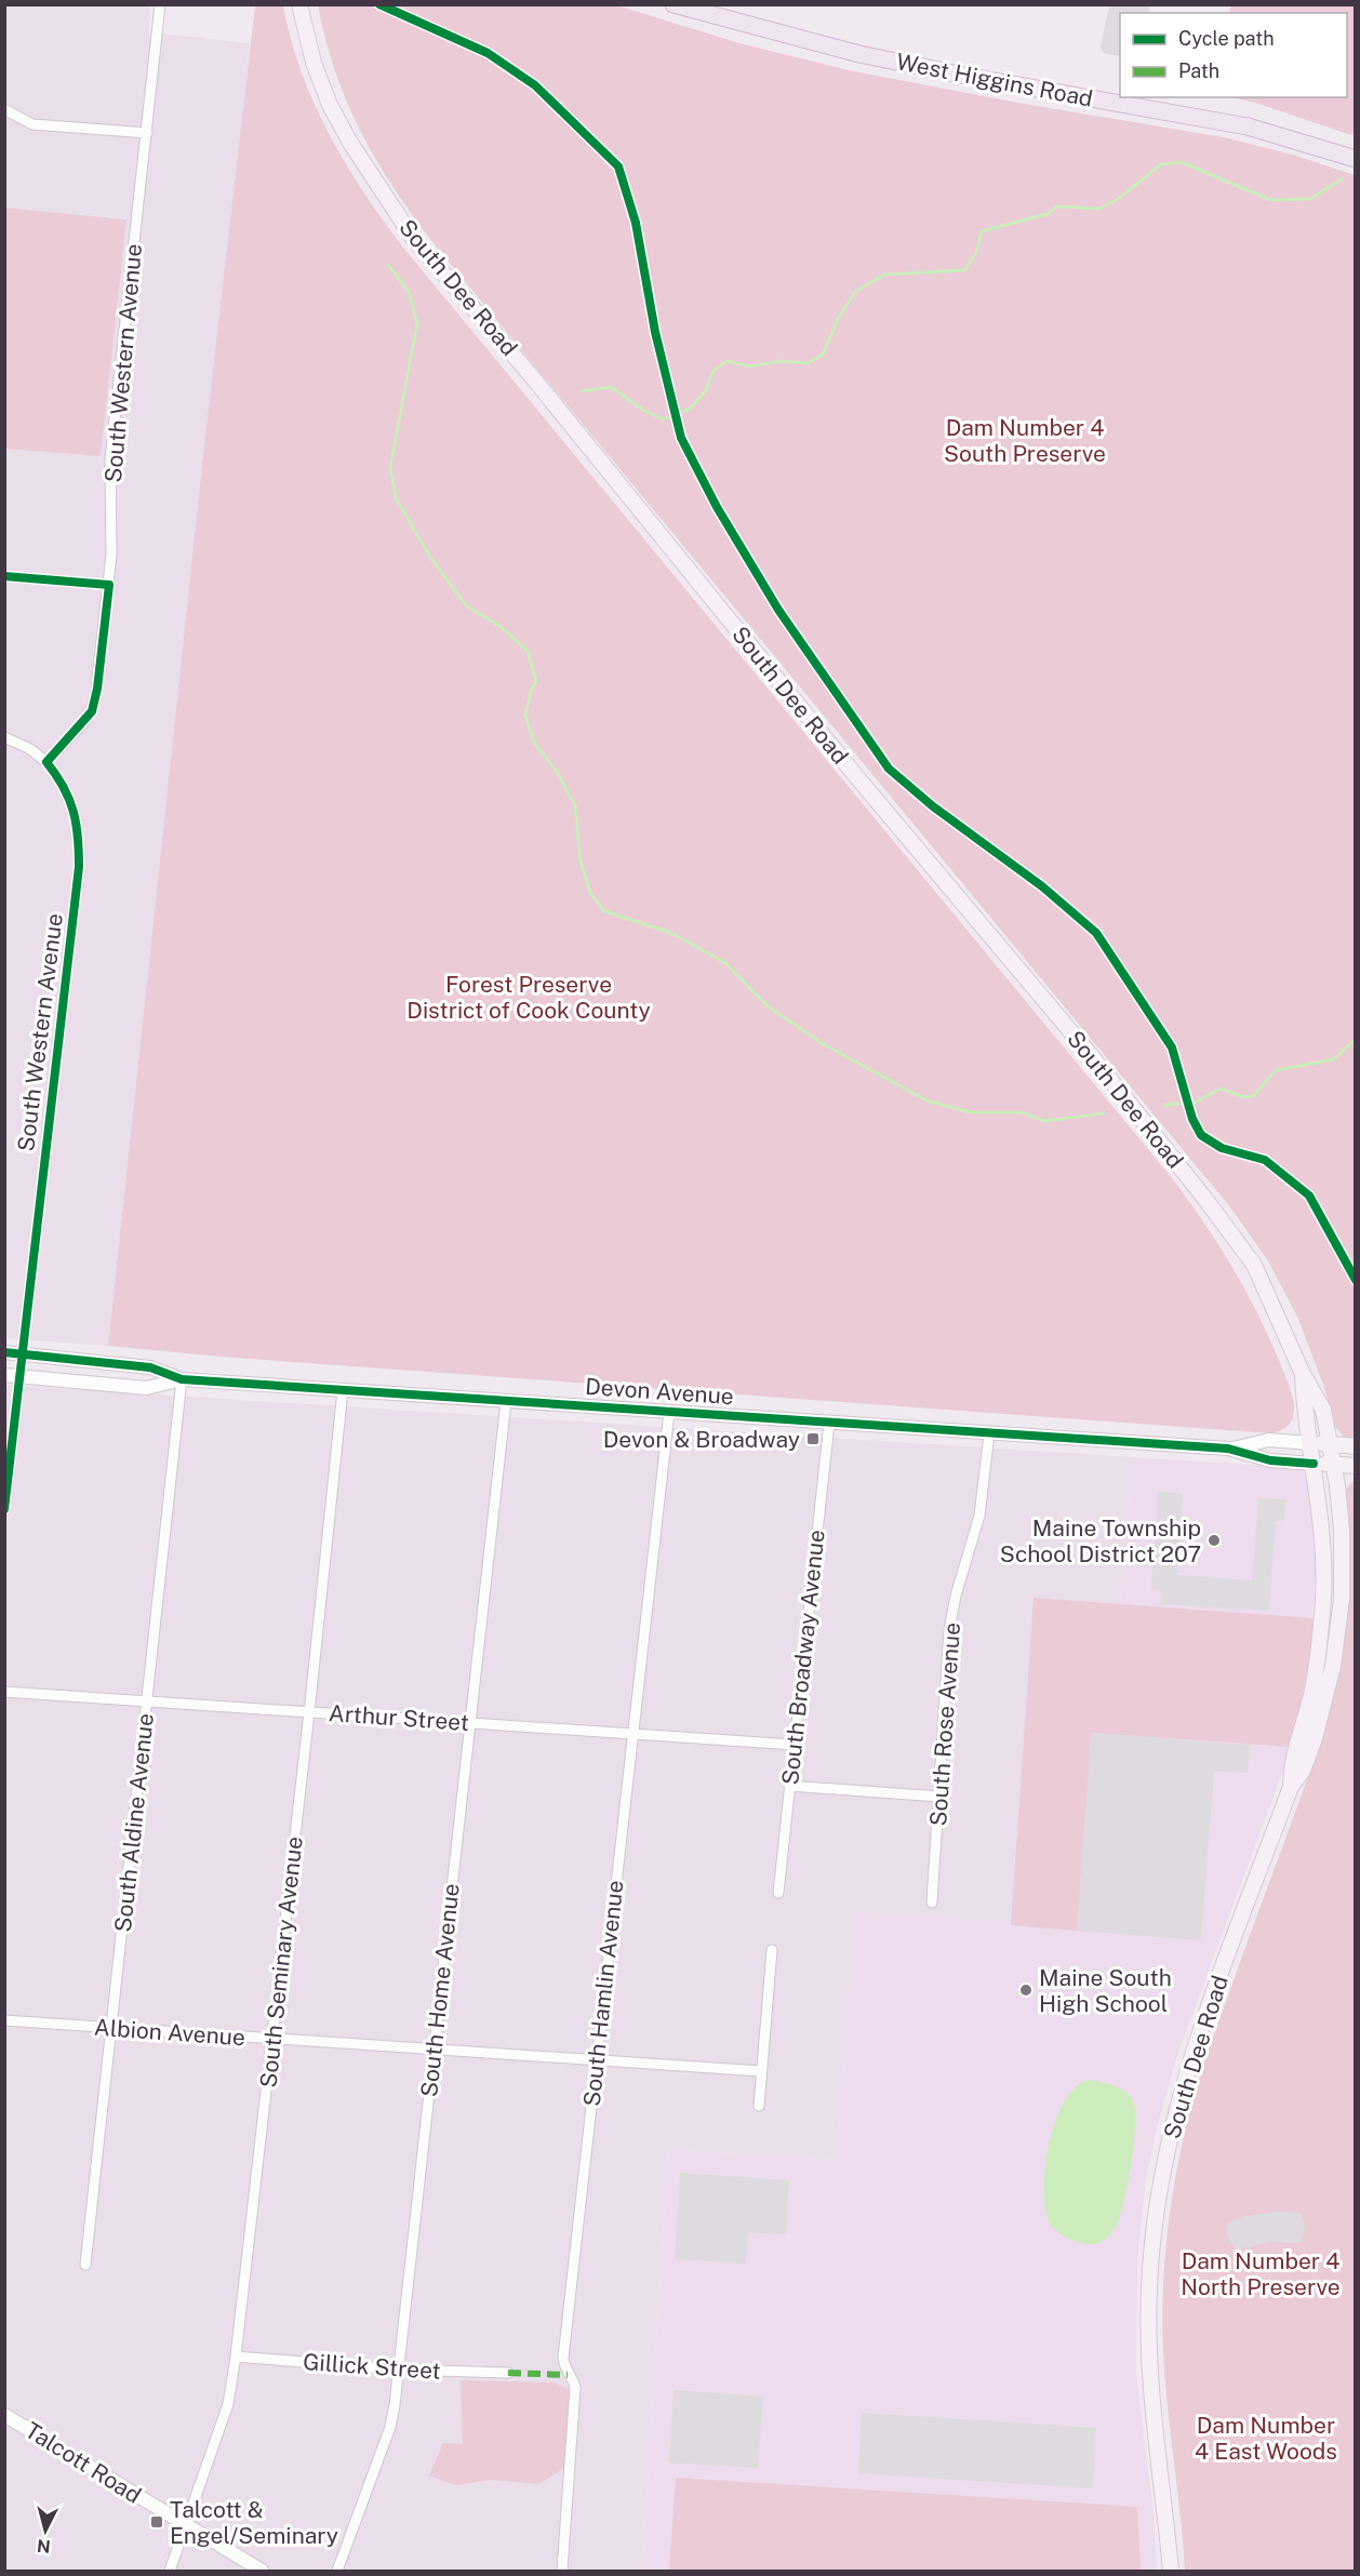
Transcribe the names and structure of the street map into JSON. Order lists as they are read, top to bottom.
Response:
{
  "streets": {
    "main road": ["West Higgins Road", "South Dee Road", "Devon Avenue"],
    "street": [
      "South Western Avenue",
      "South Broadway Avenue",
      "Arthur Street",
      "South Rose Avenue",
      "South Aldine Avenue",
      "South Seminary Avenue",
      "South Home Avenue",
      "South Hamlin Avenue",
      "Albion Avenue",
      "Gillick Street",
      "Talcott Road"
    ]
  },
  "crossings": [
    ["South Dee Road", "Devon Avenue"],
    ["South Western Avenue", "Devon Avenue"],
    ["Devon Avenue", "South Broadway Avenue"],
    ["Devon Avenue", "South Rose Avenue"],
    ["Devon Avenue", "South Aldine Avenue"],
    ["Devon Avenue", "South Seminary Avenue"],
    ["Devon Avenue", "South Home Avenue"],
    ["Devon Avenue", "South Hamlin Avenue"],
    ["South Broadway Avenue", "Arthur Street"],
    ["Arthur Street", "South Aldine Avenue"],
    ["Arthur Street", "South Seminary Avenue"],
    ["Arthur Street", "South Home Avenue"],
    ["Arthur Street", "South Hamlin Avenue"],
    ["South Aldine Avenue", "Albion Avenue"],
    ["South Seminary Avenue", "Albion Avenue"],
    ["South Seminary Avenue", "Gillick Street"],
    ["South Seminary Avenue", "Talcott Road"],
    ["South Home Avenue", "Albion Avenue"],
    ["South Home Avenue", "Gillick Street"],
    ["South Hamlin Avenue", "Albion Avenue"]
  ],
  "parks": [
    "Dam Number 4 South Preserve",
    "Forest Preserve District of Cook County",
    "Dam Number 4 North Preserve",
    "Dam Number 4 East Woods"
  ],
  "places": {
    "transit": ["Devon & Broadway", "Talcott & Engel/Seminary"],
    "other": ["Maine Township School District 207", "Maine South High School"]
  },
  "legend": ["Cycle path", "Path"],
  "north": "bottom"
}
